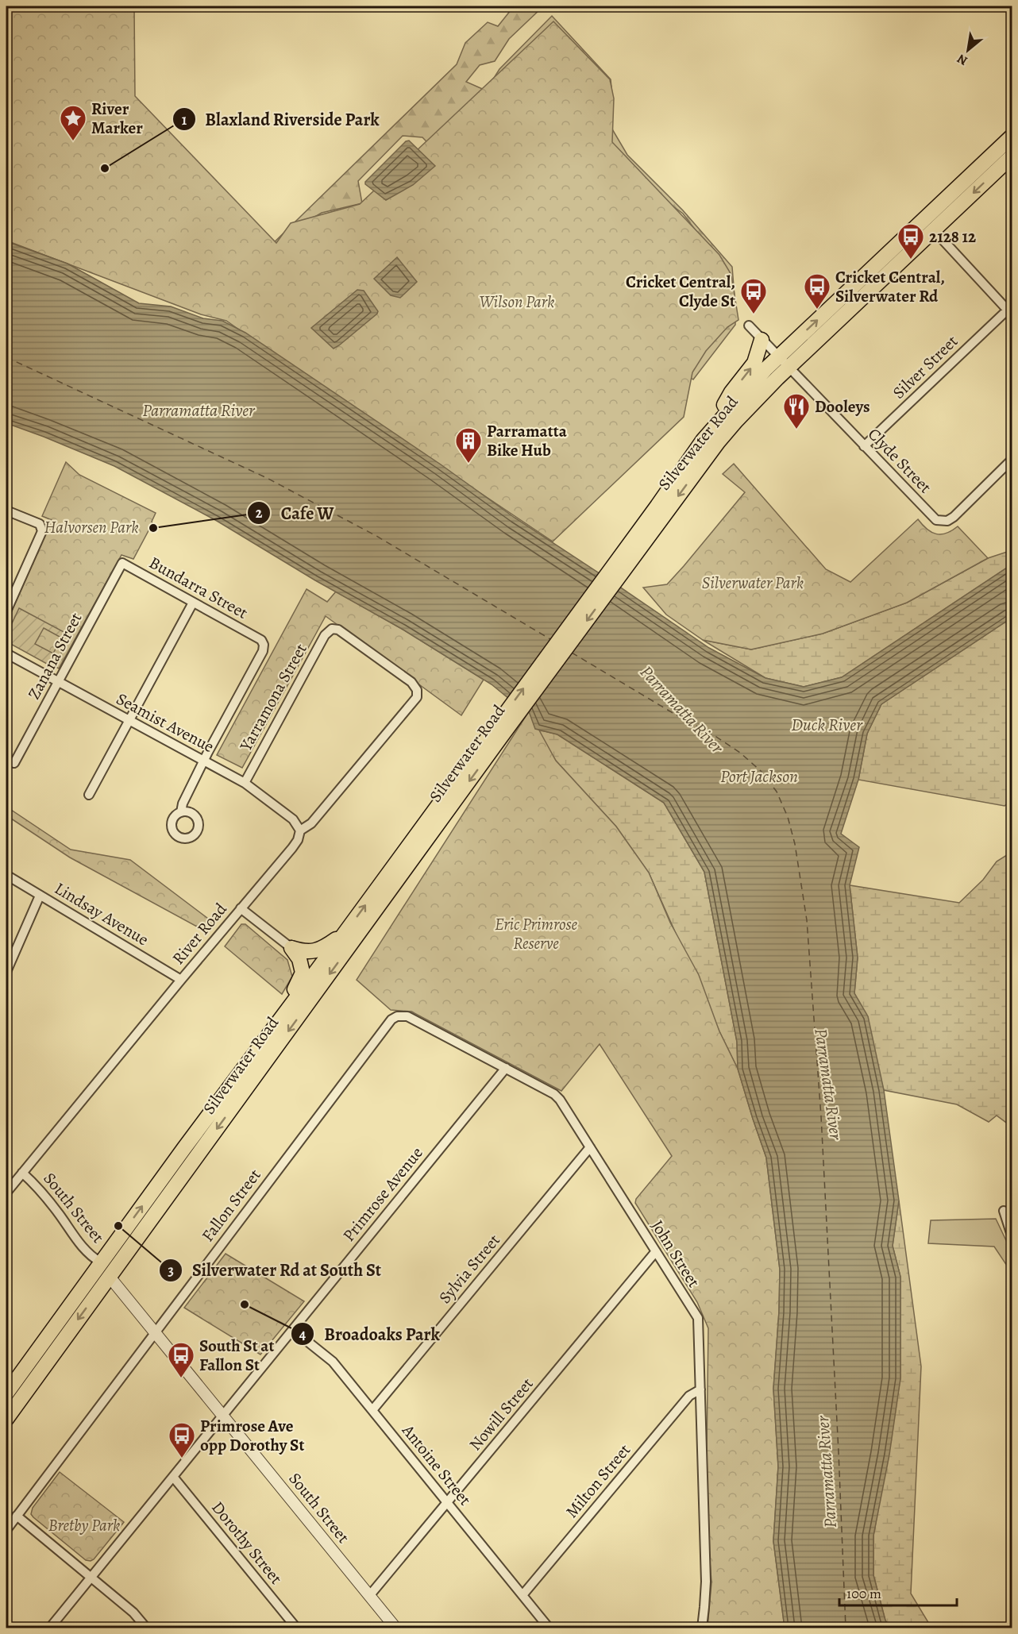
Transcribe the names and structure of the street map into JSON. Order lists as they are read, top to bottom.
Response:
{
  "streets": {
    "highway": ["Silverwater Road"],
    "street": [
      "Silver Street",
      "Clyde Street",
      "Bundarra Street",
      "Zanana Street",
      "Yarramona Street",
      "Seamist Avenue",
      "Lindsay Avenue",
      "River Road",
      "Primrose Avenue",
      "Fallon Street",
      "South Street",
      "John Street",
      "Sylvia Street",
      "Nowill Street",
      "Antoine Street",
      "Milton Street",
      "Dorothy Street"
    ]
  },
  "crossings": [
    ["Silver Street", "Clyde Street"],
    ["Silverwater Road", "Clyde Street"],
    ["Silverwater Road", "South Street"],
    ["Bundarra Street", "Zanana Street"],
    ["Bundarra Street", "Seamist Avenue"],
    ["Zanana Street", "Seamist Avenue"],
    ["Yarramona Street", "Seamist Avenue"],
    ["Yarramona Street", "River Road"],
    ["Seamist Avenue", "River Road"],
    ["Lindsay Avenue", "River Road"],
    ["River Road", "South Street"],
    ["Primrose Avenue", "South Street"],
    ["Primrose Avenue", "John Street"],
    ["Primrose Avenue", "Antoine Street"],
    ["Primrose Avenue", "Dorothy Street"],
    ["Fallon Street", "South Street"],
    ["Fallon Street", "John Street"],
    ["South Street", "Nowill Street"],
    ["John Street", "Sylvia Street"],
    ["John Street", "Nowill Street"],
    ["John Street", "Milton Street"],
    ["Sylvia Street", "Antoine Street"],
    ["Nowill Street", "Antoine Street"],
    ["Antoine Street", "Milton Street"]
  ],
  "water": ["Parramatta River", "Duck River", "Port Jackson"],
  "parks": [
    "Wilson Park",
    "Halvorsen Park",
    "Silverwater Park",
    "Eric Primrose Reserve",
    "Bretby Park"
  ],
  "places": {
    "place": ["River Marker"],
    "other": [
      "Blaxland Riverside Park",
      "Cafe W",
      "Silverwater Rd at South St",
      "Broadoaks Park"
    ],
    "bus stop": [
      "2128 12",
      "Cricket Central, Silverwater Rd",
      "Cricket Central, Clyde St",
      "South St at Fallon St",
      "Primrose Ave opp Dorothy St"
    ],
    "restaurant": ["Dooleys"],
    "building": ["Parramatta Bike Hub"]
  },
  "scale_bar": "100 m",
  "north": "bottom left"
}
